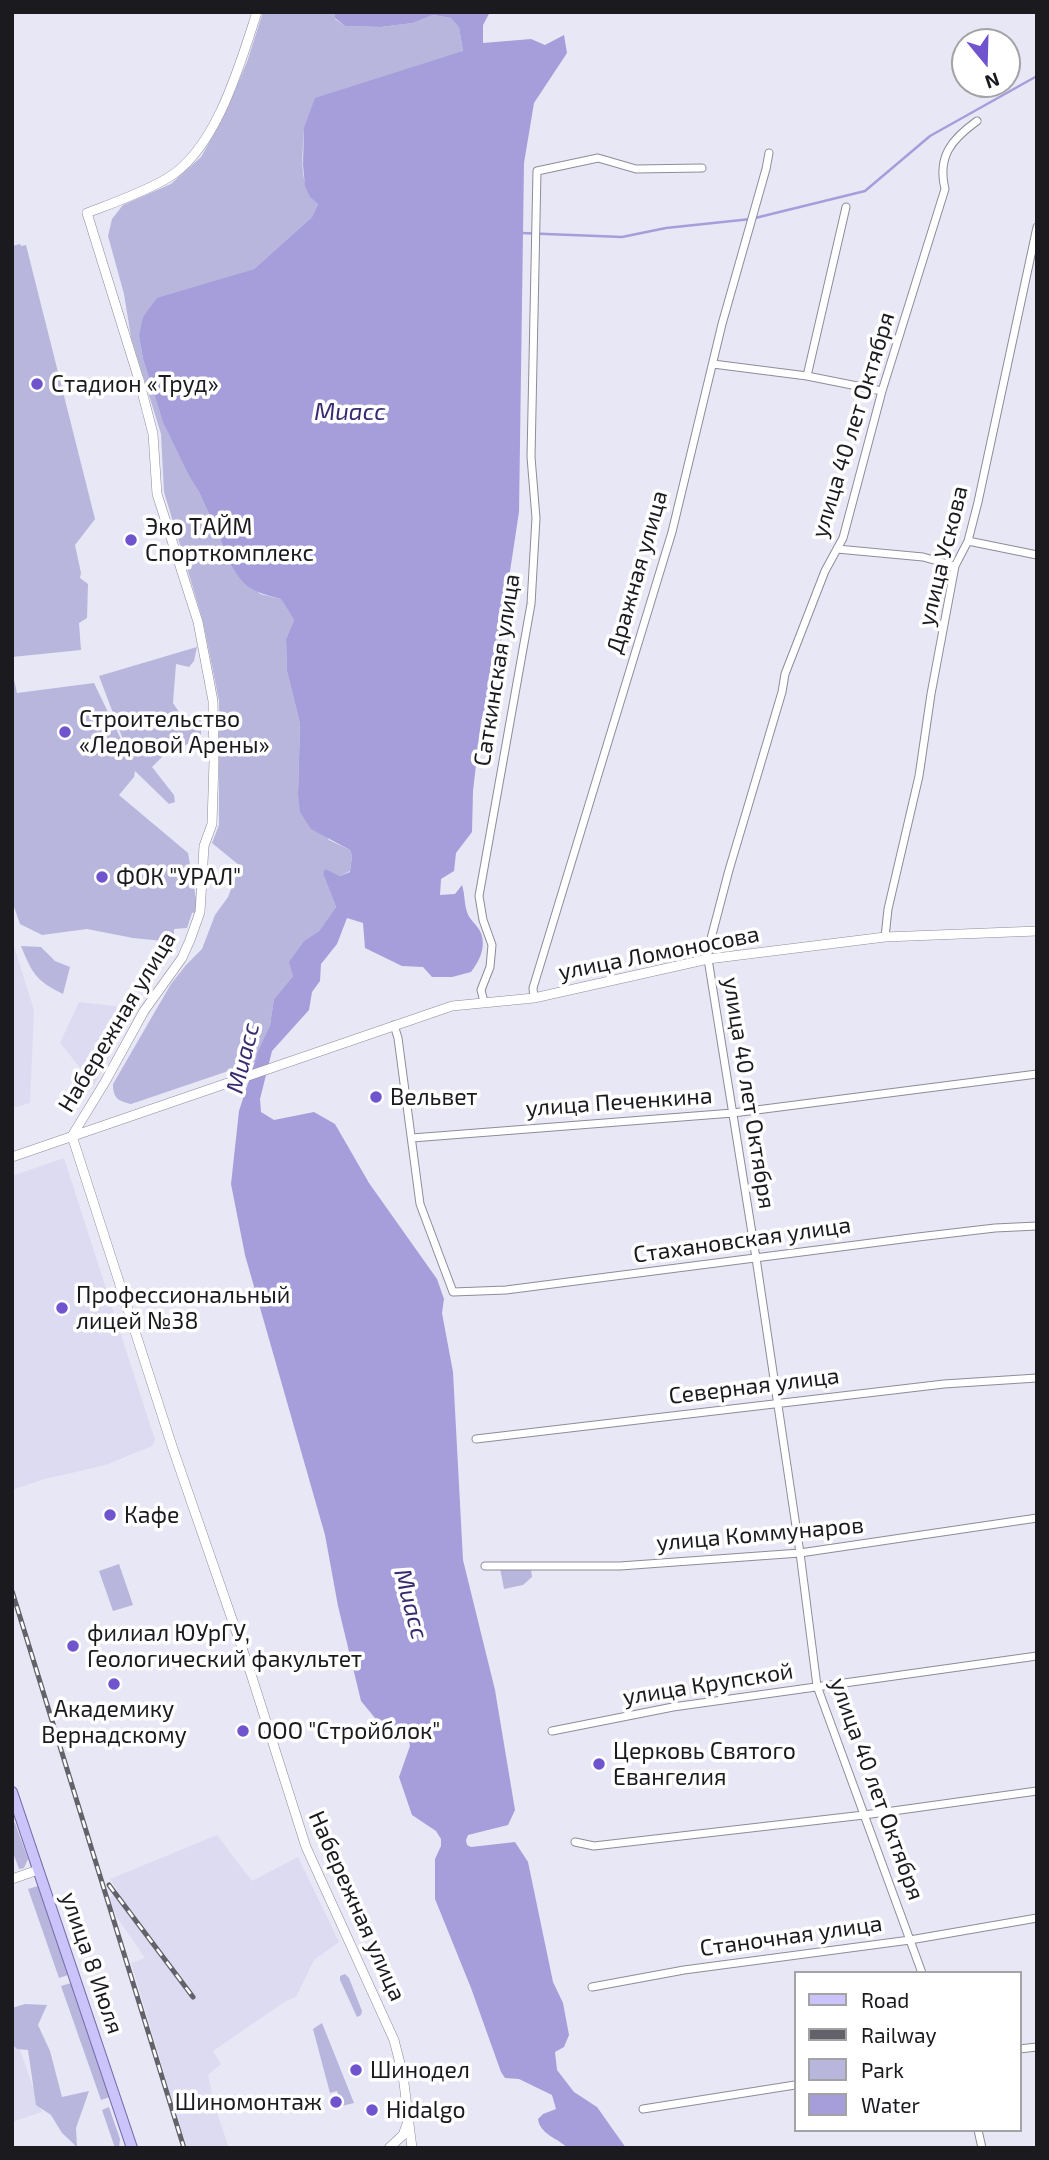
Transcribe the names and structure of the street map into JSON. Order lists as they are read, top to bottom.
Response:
{
  "streets": {
    "main road": ["улица 8 Июля"],
    "street": [
      "улица 40 лет Октября",
      "улица Ускова",
      "Дражная улица",
      "Саткинская улица",
      "улица Ломоносова",
      "Набережная улица",
      "улица Печенкина",
      "Стахановская улица",
      "Северная улица",
      "улица Коммунаров",
      "улица Крупской",
      "Станочная улица"
    ]
  },
  "crossings": [
    ["улица 40 лет Октября", "улица Ломоносова"],
    ["улица 40 лет Октября", "улица Печенкина"],
    ["улица 40 лет Октября", "Стахановская улица"],
    ["улица 40 лет Октября", "Северная улица"],
    ["улица 40 лет Октября", "улица Коммунаров"],
    ["улица 40 лет Октября", "улица Крупской"],
    ["улица 40 лет Октября", "Станочная улица"],
    ["улица Ускова", "улица Ломоносова"],
    ["Дражная улица", "улица Ломоносова"],
    ["Саткинская улица", "улица Ломоносова"],
    ["улица Ломоносова", "Набережная улица"],
    ["улица Печенкина", "Стахановская улица"]
  ],
  "water": ["Миасс"],
  "places": [
    "Стадион «Труд»",
    "Эко ТАЙМ Спорткомплекс",
    "Строительство «Ледовой Арены»",
    "ФОК \"УРАЛ\"",
    "Вельвет",
    "Профессиональный лицей №38",
    "Кафе",
    "филиал ЮУрГУ, Геологический факультет",
    "Академику Вернадскому",
    "ООО \"Стройблок\"",
    "Церковь Святого Евангелия",
    "Шинодел",
    "Шиномонтаж",
    "Hidalgo"
  ],
  "legend": [
    "Road",
    "Railway",
    "Park",
    "Water"
  ],
  "north": "bottom"
}
